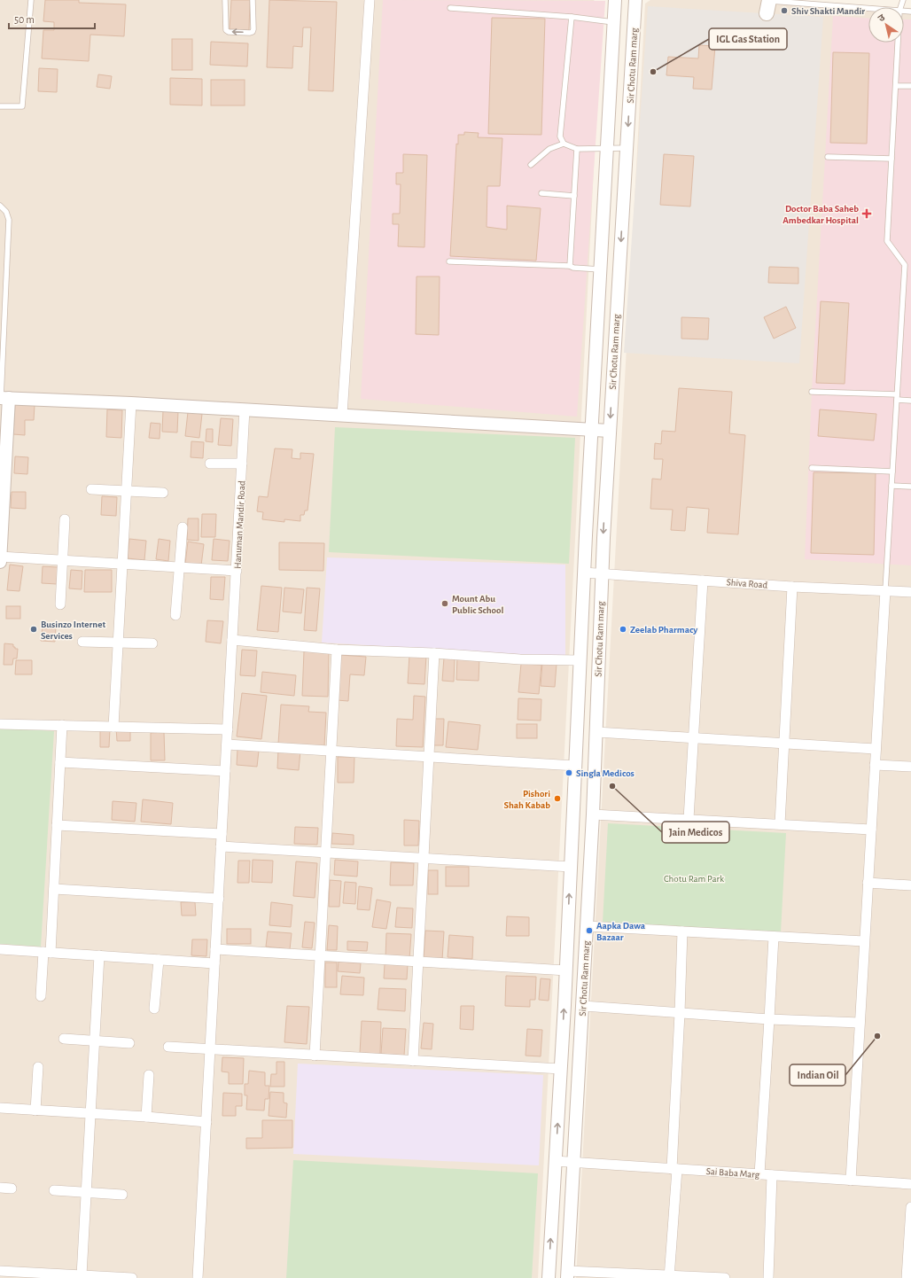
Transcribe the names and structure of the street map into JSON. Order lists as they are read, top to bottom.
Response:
{
  "streets": {
    "street": [
      "Sir Chotu Ram marg",
      "Hanuman Mandir Road",
      "Shiva Road",
      "Sai Baba Marg"
    ]
  },
  "crossings": [
    ["Sir Chotu Ram marg", "Shiva Road"],
    ["Sir Chotu Ram marg", "Sai Baba Marg"]
  ],
  "parks": ["Chotu Ram Park"],
  "places": {
    "other": [
      "Shiv Shakti Mandir",
      "IGL Gas Station",
      "Mount Abu Public School",
      "Businzo Internet Services",
      "Zeelab Pharmacy",
      "Singla Medicos",
      "Jain Medicos",
      "Pishori Shah Kabab",
      "Aapka Dawa Bazaar",
      "Indian Oil"
    ],
    "health": ["Doctor Baba Saheb Ambedkar Hospital"]
  },
  "scale_bar": "50 m",
  "north": "top left"
}
